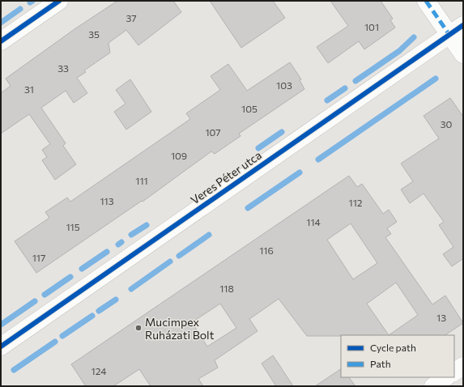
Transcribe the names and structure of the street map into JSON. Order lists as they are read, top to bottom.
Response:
{
  "streets": {
    "street": ["Veres Péter utca"]
  },
  "places": ["Mucimpex Ruházati Bolt"],
  "house_numbers": [
    "37",
    "101",
    "35",
    "33",
    "103",
    "31",
    "105",
    "30",
    "107",
    "109",
    "111",
    "113",
    "112",
    "114",
    "115",
    "116",
    "117",
    "118",
    "13",
    "124"
  ],
  "legend": ["Cycle path", "Path"]
}
